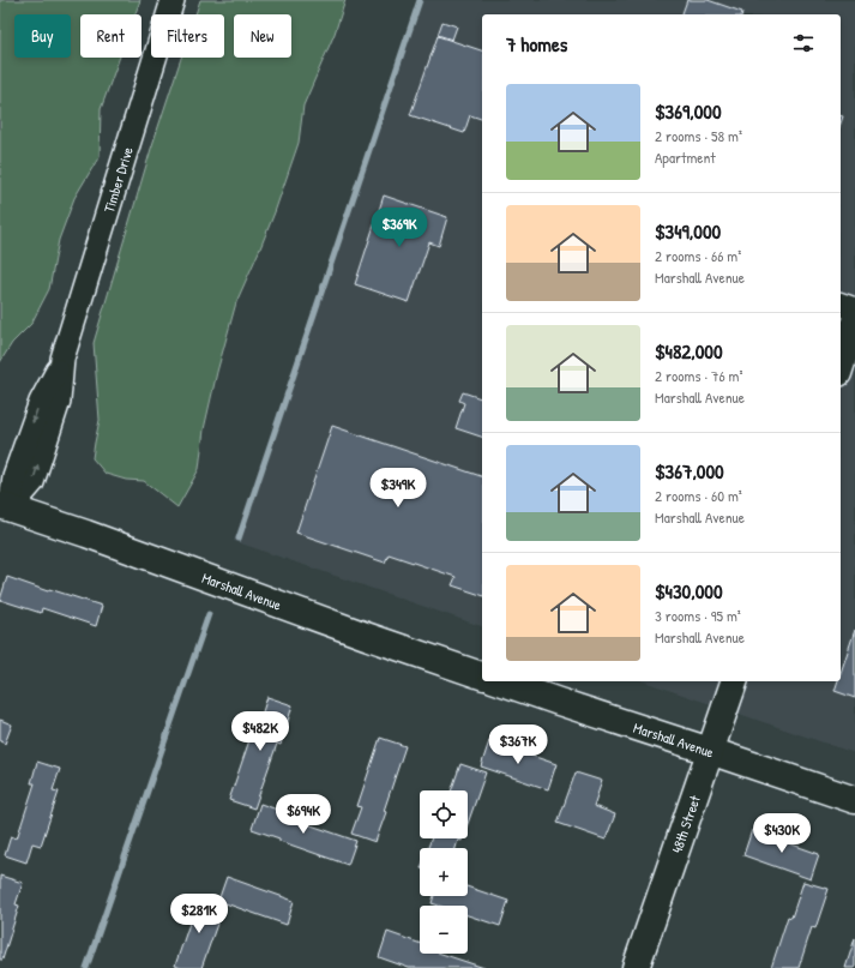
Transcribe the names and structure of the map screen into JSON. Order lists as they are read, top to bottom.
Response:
{
  "streets": {
    "street": ["Timber Drive", "Marshall Avenue", "48th Street"]
  },
  "crossings": [
    ["Timber Drive", "Marshall Avenue"],
    ["Marshall Avenue", "48th Street"]
  ],
  "page": {
    "chip": [
      "Buy",
      "Rent",
      "Filters",
      "New"
    ],
    "heading": "7 homes",
    "list": [
      {
        "name": "$369,000",
        "note": "2 rooms · 58 m² · Apartment"
      },
      {
        "name": "$349,000",
        "note": "2 rooms · 66 m² · Marshall Avenue"
      },
      {
        "name": "$482,000",
        "note": "2 rooms · 76 m² · Marshall Avenue"
      },
      {
        "name": "$367,000",
        "note": "2 rooms · 60 m² · Marshall Avenue"
      },
      {
        "name": "$430,000",
        "note": "3 rooms · 95 m² · Marshall Avenue"
      }
    ],
    "price": [
      "$369K",
      "$349K",
      "$482K",
      "$367K",
      "$694K",
      "$430K",
      "$281K"
    ],
    "map_buttons": ["+", "−"]
  }
}
